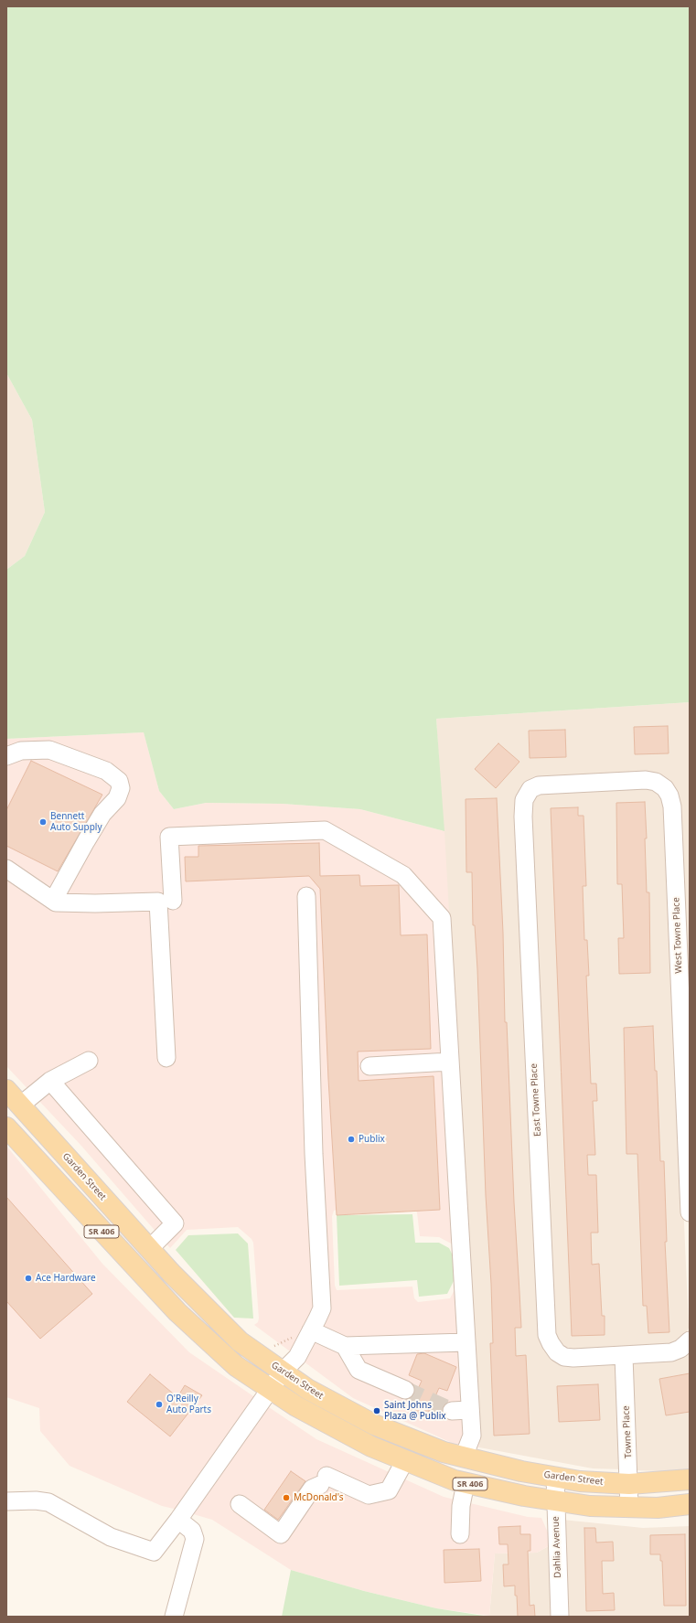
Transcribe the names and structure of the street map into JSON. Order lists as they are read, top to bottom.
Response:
{
  "streets": {
    "main road": ["Garden Street", "SR 406"],
    "street": [
      "West Towne Place",
      "East Towne Place",
      "Towne Place",
      "Dahlia Avenue"
    ]
  },
  "crossings": [
    ["West Towne Place", "East Towne Place"],
    ["East Towne Place", "Towne Place"],
    ["Garden Street", "Towne Place"],
    ["Garden Street", "Dahlia Avenue"],
    ["SR 406", "Towne Place"],
    ["SR 406", "Dahlia Avenue"]
  ],
  "places": [
    "Bennett Auto Supply",
    "Publix",
    "Ace Hardware",
    "O'Reilly Auto Parts",
    "Saint Johns Plaza @ Publix",
    "McDonald's"
  ]
}
